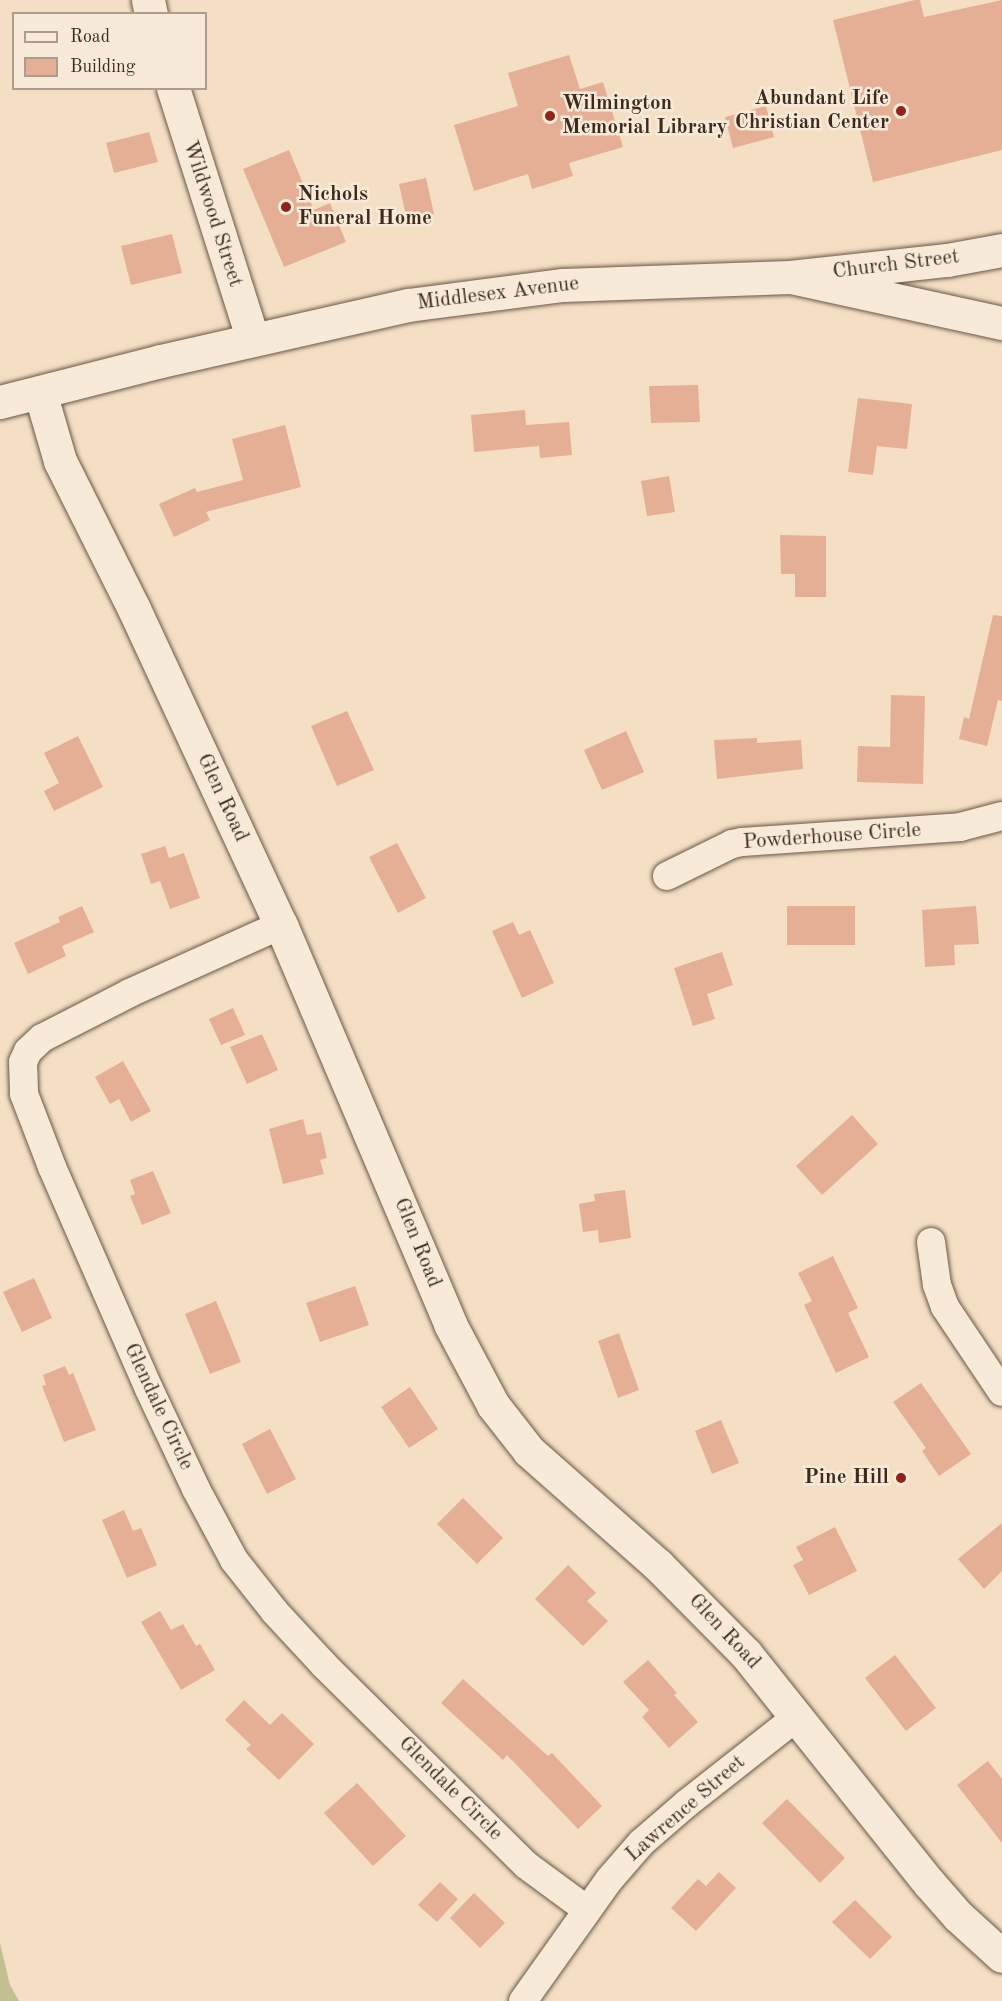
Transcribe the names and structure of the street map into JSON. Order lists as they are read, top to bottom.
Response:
{
  "streets": {
    "street": [
      "Wildwood Street",
      "Church Street",
      "Middlesex Avenue",
      "Glen Road",
      "Powderhouse Circle",
      "Glendale Circle",
      "Lawrence Street"
    ]
  },
  "crossings": [
    ["Wildwood Street", "Middlesex Avenue"],
    ["Church Street", "Middlesex Avenue"],
    ["Middlesex Avenue", "Glen Road"],
    ["Glen Road", "Glendale Circle"],
    ["Glen Road", "Lawrence Street"],
    ["Glendale Circle", "Lawrence Street"]
  ],
  "places": [
    "Abundant Life Christian Center",
    "Wilmington Memorial Library",
    "Nichols Funeral Home",
    "Pine Hill"
  ],
  "legend": ["Road", "Building"]
}
